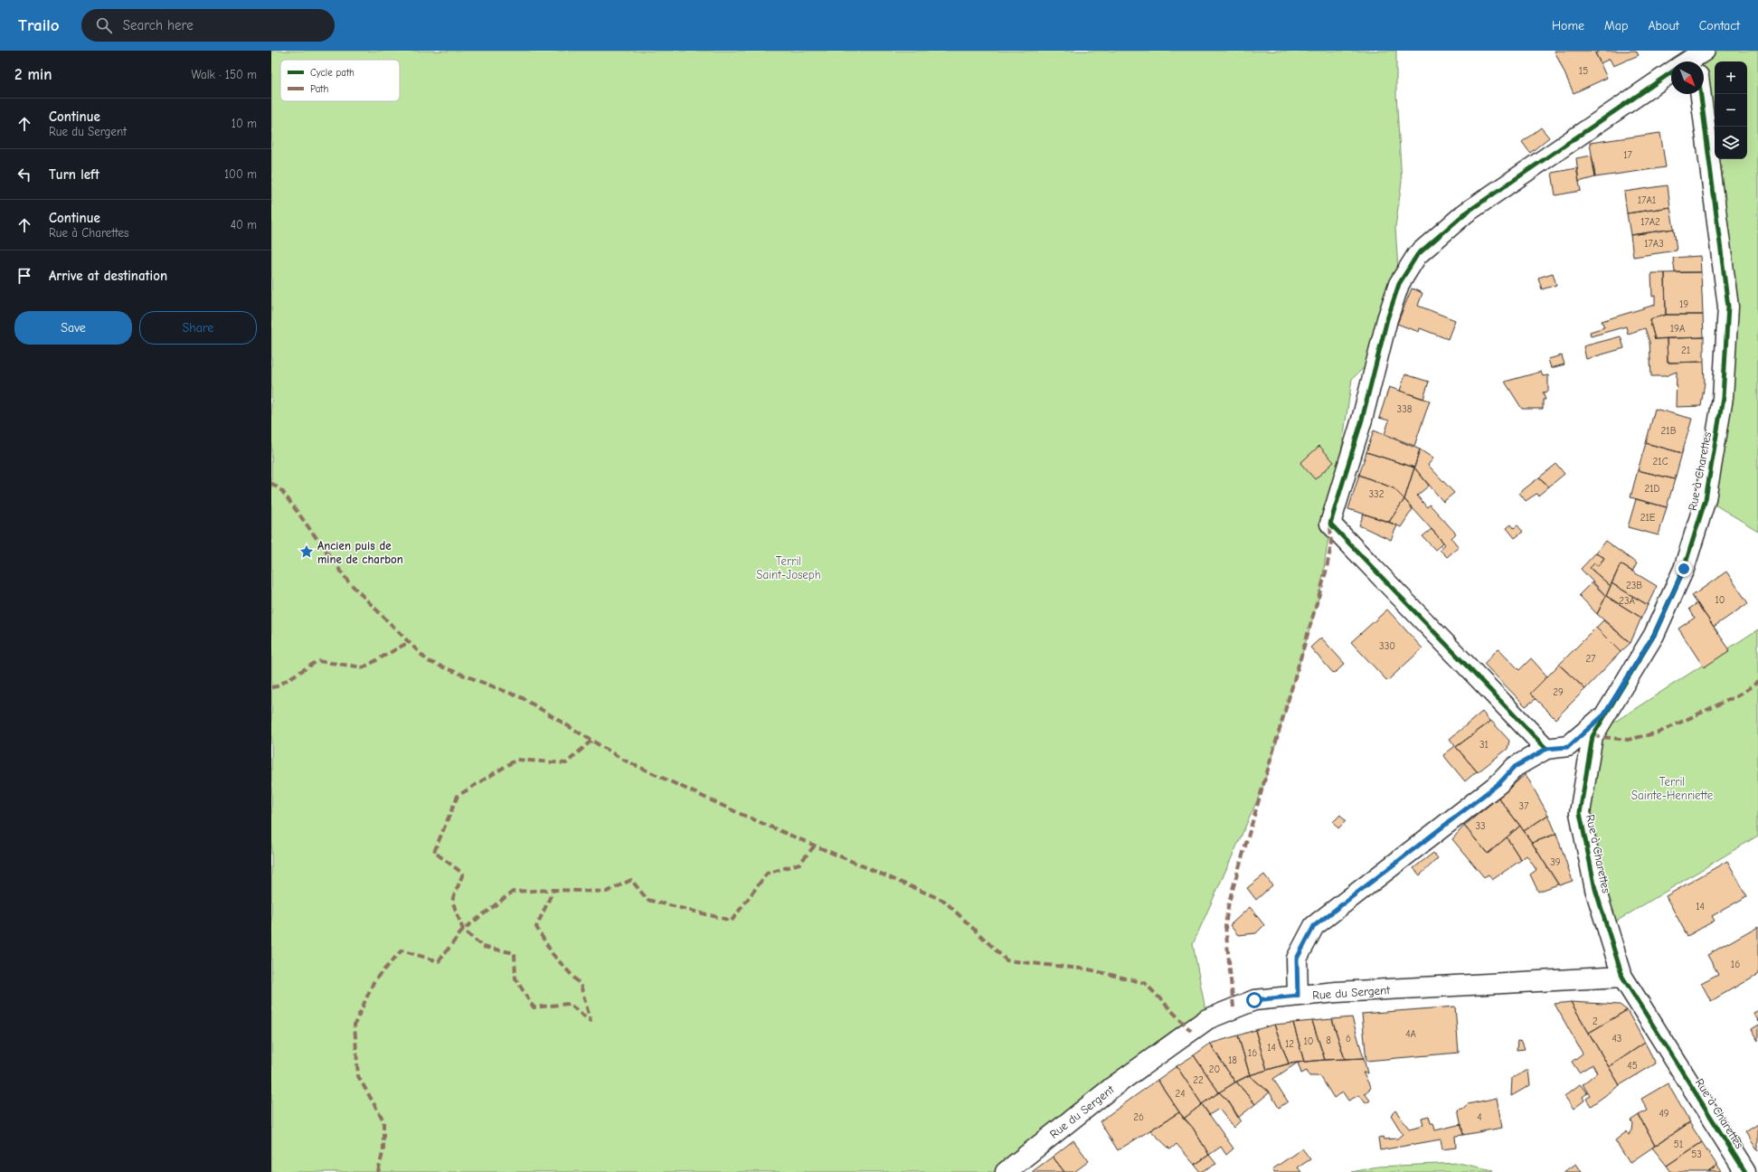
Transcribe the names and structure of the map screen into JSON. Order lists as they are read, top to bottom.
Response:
{
  "streets": {
    "street": ["Rue à Charettes", "Rue du Sergent"]
  },
  "crossings": [
    ["Rue à Charettes", "Rue du Sergent"]
  ],
  "parks": ["Terril Saint-Joseph", "Terril Sainte-Henriette"],
  "places": {
    "place": ["Ancien puis de mine de charbon"]
  },
  "house_numbers": [
    "15",
    "17",
    "17A1",
    "17A2",
    "17A3",
    "19",
    "19A",
    "21",
    "338",
    "21B",
    "21C",
    "21D",
    "332",
    "21E",
    "23B",
    "10",
    "23A",
    "330",
    "27",
    "29",
    "31",
    "37",
    "33",
    "39",
    "14",
    "16",
    "2",
    "4A",
    "6",
    "43",
    "8",
    "10",
    "12",
    "14",
    "16",
    "18",
    "45",
    "20",
    "22",
    "24",
    "49",
    "26",
    "4",
    "51",
    "53"
  ],
  "legend": ["Cycle path", "Path"],
  "north": "bottom right",
  "page": {
    "header": "Trailo",
    "search": "Search here",
    "nav": [
      "Home",
      "Map",
      "About",
      "Contact"
    ],
    "heading": ["2 min", "Walk · 150 m"],
    "map_buttons": ["+", "−"],
    "list": [
      ["Continue", "Rue du Sergent", "10 m"],
      ["Turn left", "100 m"],
      ["Continue", "Rue à Charettes", "40 m"],
      "Arrive at destination"
    ],
    "buttons": ["Save", "Share"]
  }
}
